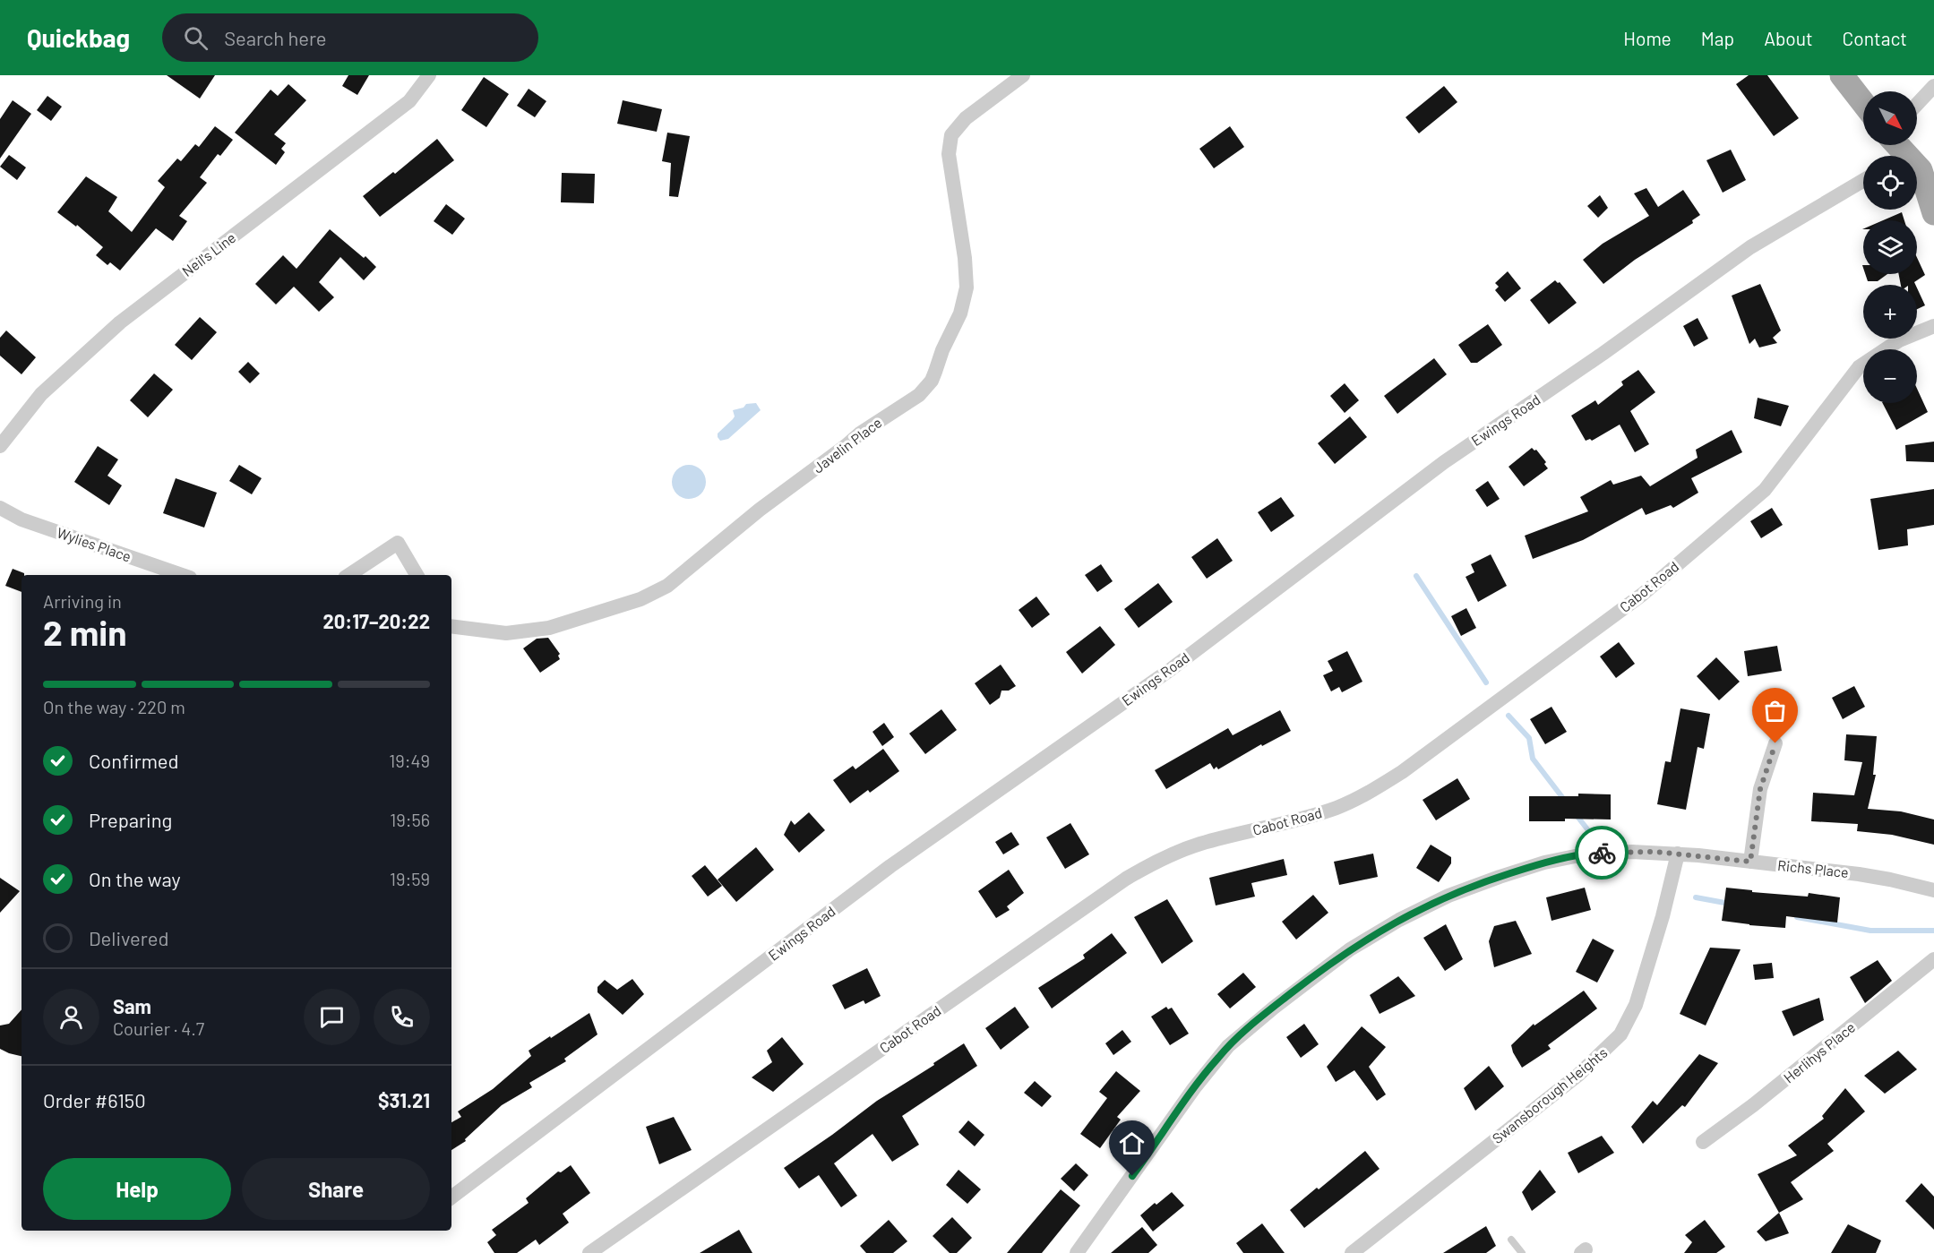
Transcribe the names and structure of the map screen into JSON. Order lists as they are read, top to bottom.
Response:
{
  "streets": {
    "street": [
      "Neil's Line",
      "Ewings Road",
      "Javelin Place",
      "Wylies Place",
      "Cabot Road",
      "Richs Place",
      "Herlihys Place",
      "Swansborough Heights"
    ]
  },
  "crossings": [
    ["Richs Place", "Swansborough Heights"]
  ],
  "north": "bottom right",
  "page": {
    "header": "Quickbag",
    "search": "Search here",
    "nav": [
      "Home",
      "Map",
      "About",
      "Contact"
    ],
    "map_buttons": ["+", "−"],
    "heading": ["2 min", "Arriving in", "20:17–20:22"],
    "panel": [
      "Sam",
      "Courier · 4.7",
      "Order #6150",
      "$31.21"
    ],
    "bar": "On the way · 220 m",
    "list": [
      ["Confirmed", "19:49"],
      ["Preparing", "19:56"],
      ["On the way", "19:59"],
      "Delivered"
    ],
    "buttons": ["Help", "Share"]
  }
}
